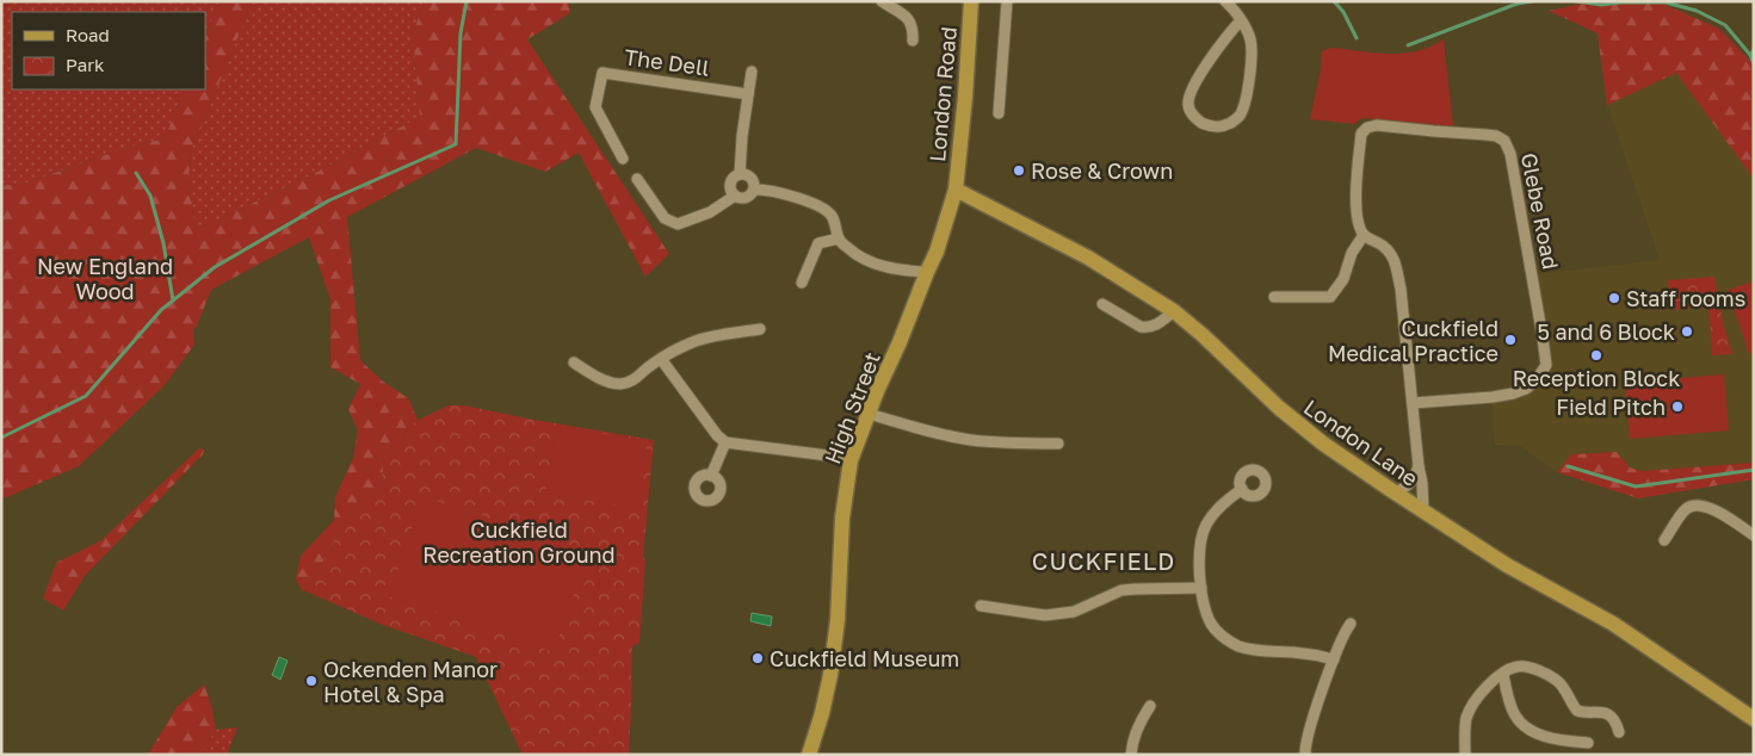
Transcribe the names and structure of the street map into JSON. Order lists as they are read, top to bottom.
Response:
{
  "streets": {
    "main road": ["London Road", "High Street", "London Lane"],
    "street": ["The Dell", "Glebe Road"]
  },
  "crossings": [
    ["London Road", "High Street"],
    ["London Road", "London Lane"],
    ["High Street", "London Lane"]
  ],
  "districts": ["CUCKFIELD"],
  "parks": ["New England Wood", "Cuckfield Recreation Ground"],
  "places": [
    "Rose & Crown",
    "Staff rooms",
    "5 and 6 Block",
    "Cuckfield Medical Practice",
    "Reception Block",
    "Field Pitch",
    "Cuckfield Museum",
    "Ockenden Manor Hotel & Spa"
  ],
  "legend": ["Road", "Park"]
}
